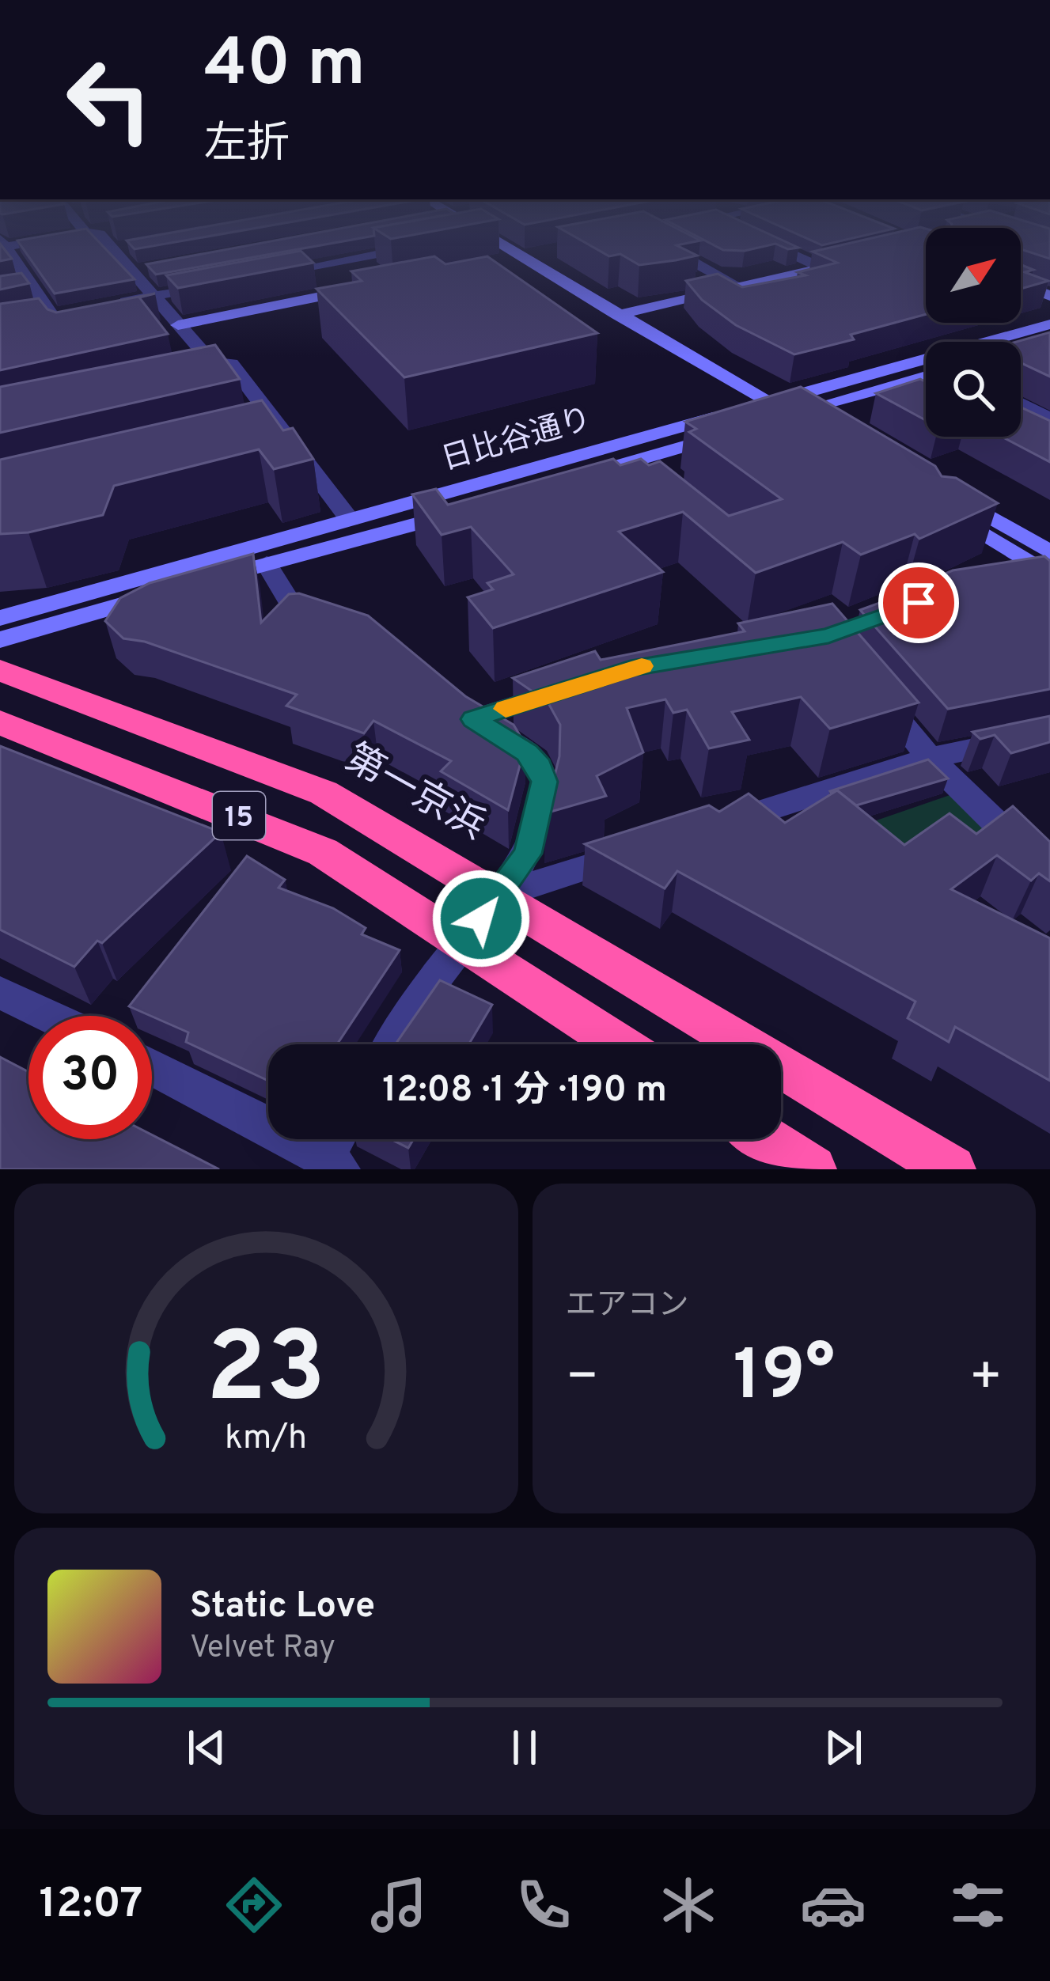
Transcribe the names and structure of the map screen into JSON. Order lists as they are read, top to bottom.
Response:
{
  "streets": {
    "highway": ["第一京浜", "15"],
    "main road": ["日比谷通り"]
  },
  "north": "top right",
  "page": {
    "turn": ["40 m", "左折"],
    "limit": "30",
    "trip": "12:08 · 1 分 · 190 m",
    "tile": "エアコン",
    "heat": ["−", "19°", "+"],
    "song": ["Static Love", "Velvet Ray"],
    "tabs": "12:07",
    "gauge": ["23", "km/h"]
  }
}
